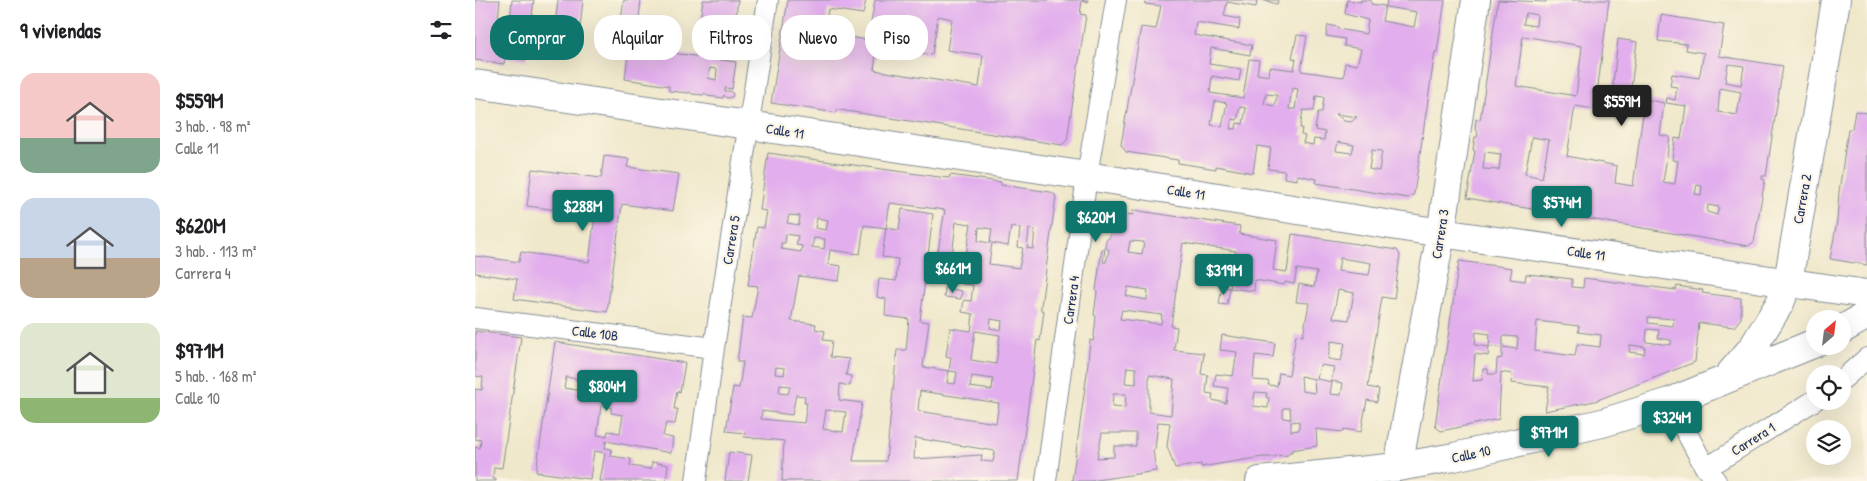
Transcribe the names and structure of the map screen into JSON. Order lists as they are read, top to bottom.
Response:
{
  "streets": {
    "main road": [
      "Calle 11",
      "Carrera 2",
      "Carrera 3",
      "Calle 10"
    ],
    "street": [
      "Carrera 5",
      "Carrera 4",
      "Calle 10B",
      "Carrera 1"
    ]
  },
  "crossings": [
    ["Calle 11", "Carrera 2"],
    ["Calle 11", "Carrera 3"],
    ["Calle 11", "Carrera 5"],
    ["Calle 11", "Carrera 4"],
    ["Carrera 2", "Calle 10"],
    ["Carrera 3", "Calle 10"],
    ["Carrera 5", "Calle 10B"]
  ],
  "north": "top right",
  "page": {
    "heading": "9 viviendas",
    "chip": [
      "Comprar",
      "Alquilar",
      "Filtros",
      "Nuevo",
      "Piso"
    ],
    "list": [
      {
        "name": "$559M",
        "note": "3 hab. · 98 m² · Calle 11"
      },
      {
        "name": "$620M",
        "note": "3 hab. · 113 m² · Carrera 4"
      },
      {
        "name": "$971M",
        "note": "5 hab. · 168 m² · Calle 10"
      }
    ],
    "price": [
      "$559M",
      "$574M",
      "$288M",
      "$620M",
      "$661M",
      "$319M",
      "$804M",
      "$324M",
      "$971M"
    ]
  }
}
